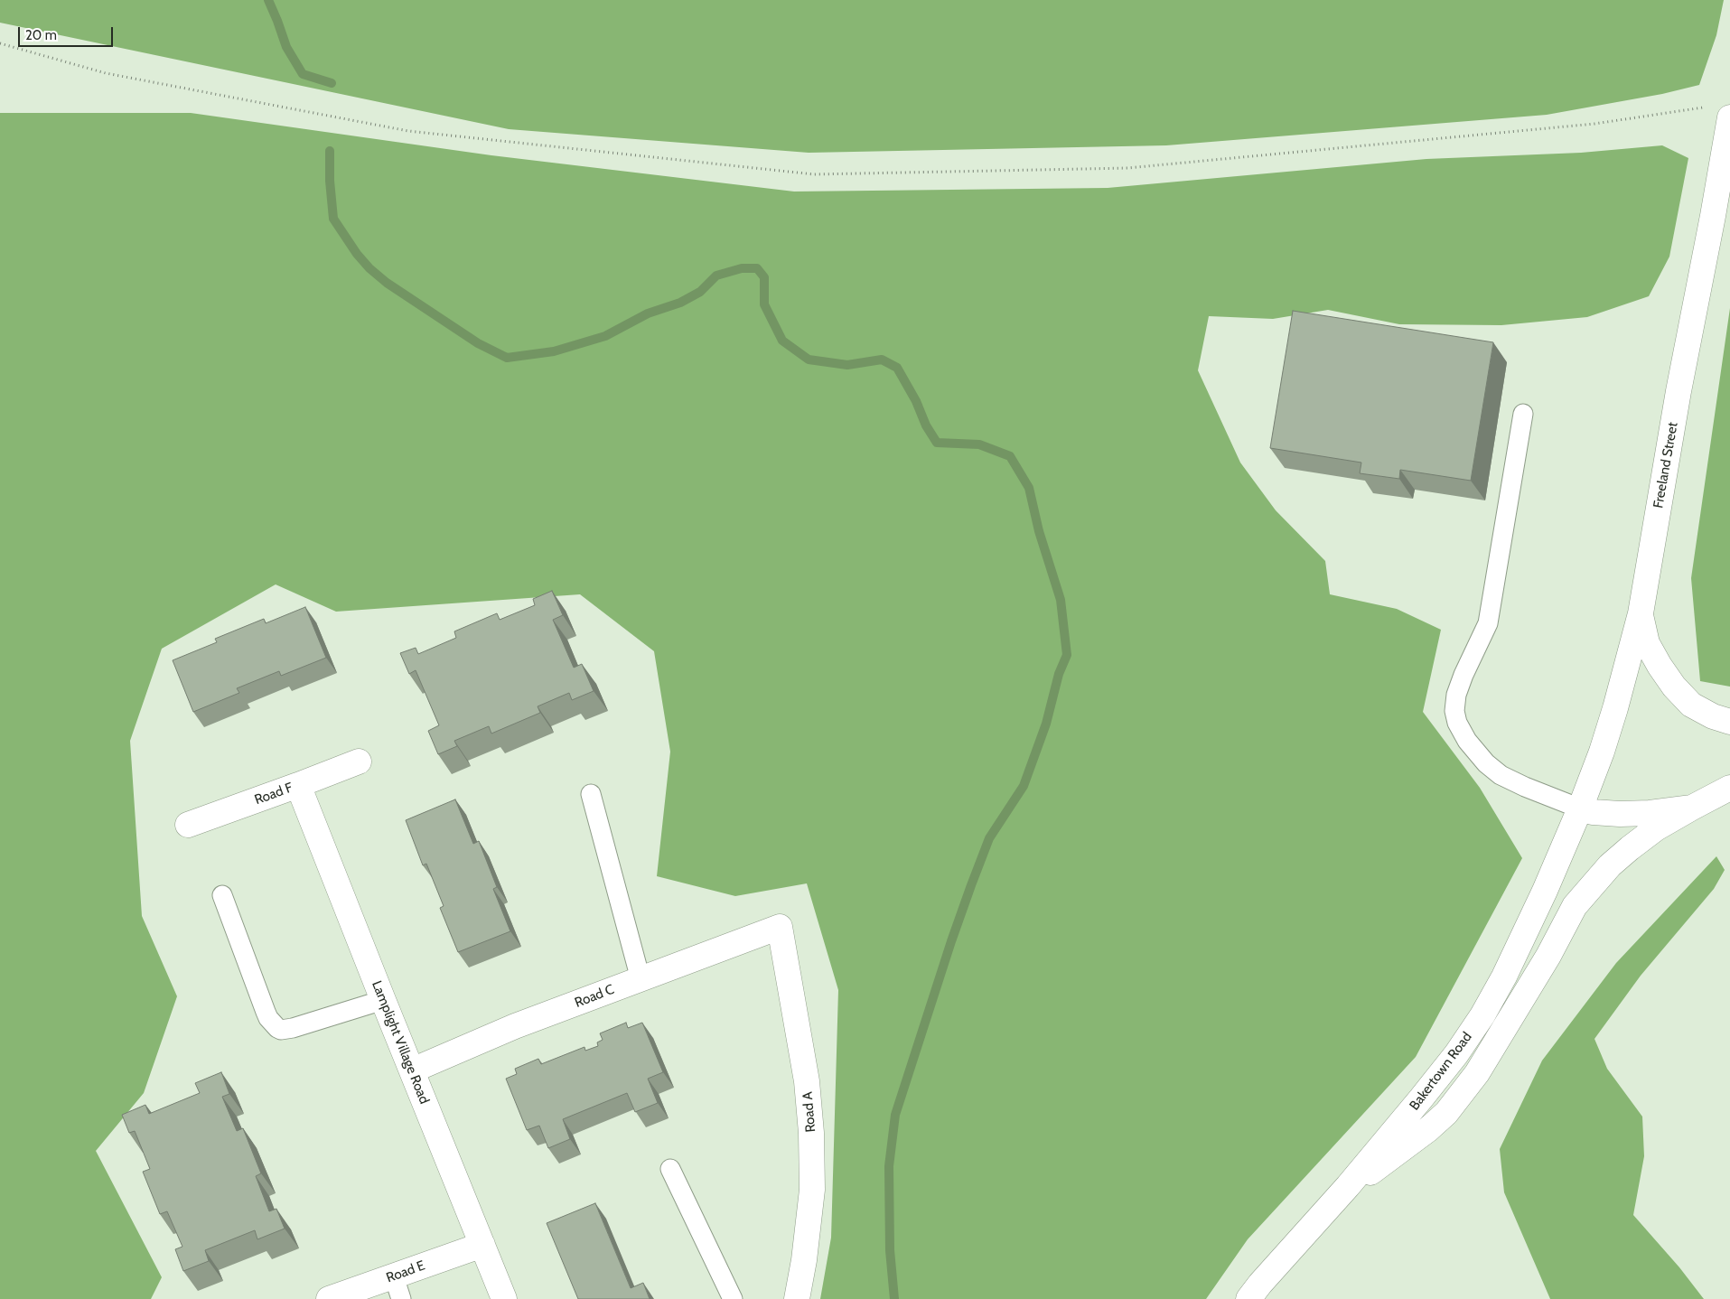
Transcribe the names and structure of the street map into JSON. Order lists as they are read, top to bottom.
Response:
{
  "streets": {
    "street": [
      "Freeland Street",
      "Road F",
      "Road C",
      "Lamplight Village Road",
      "Bakertown Road",
      "Road A",
      "Road E"
    ]
  },
  "crossings": [
    ["Freeland Street", "Bakertown Road"],
    ["Road F", "Lamplight Village Road"],
    ["Road C", "Lamplight Village Road"],
    ["Road C", "Road A"],
    ["Lamplight Village Road", "Road E"]
  ],
  "scale_bar": "20 m"
}
